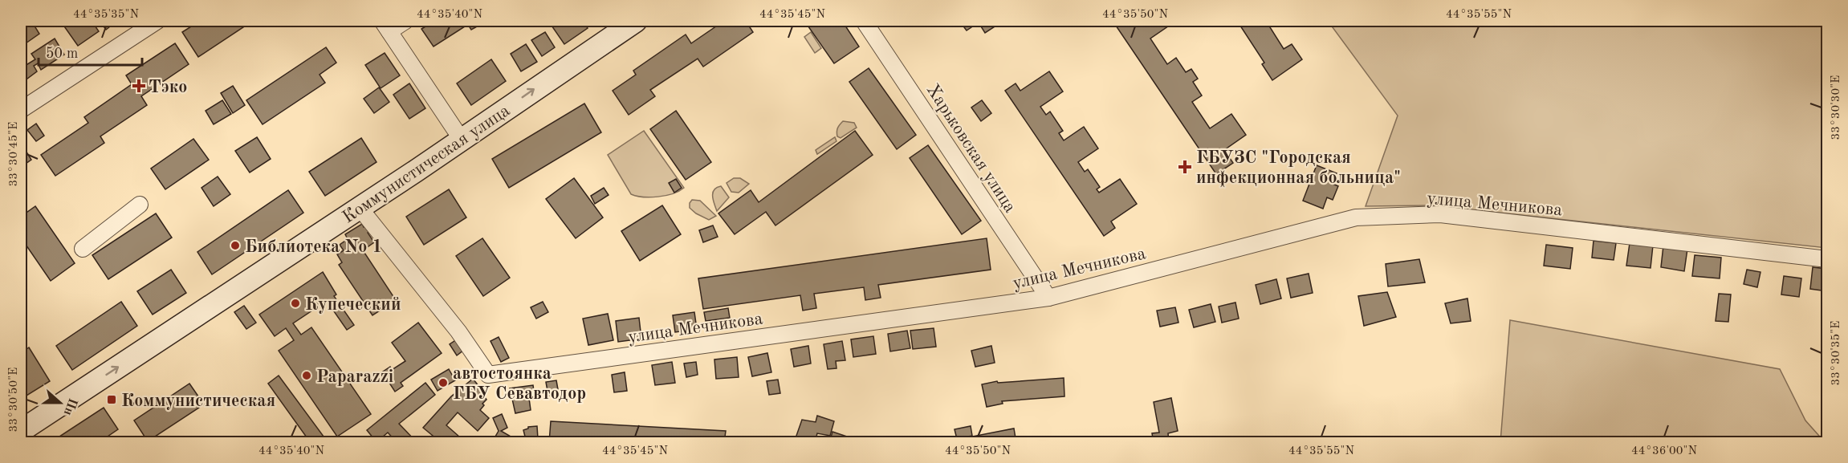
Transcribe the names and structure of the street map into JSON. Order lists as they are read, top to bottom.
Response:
{
  "streets": {
    "street": ["Харьковская улица", "Коммунистическая улица", "улица Мечникова"]
  },
  "crossings": [
    ["Харьковская улица", "улица Мечникова"],
    ["Коммунистическая улица", "улица Мечникова"]
  ],
  "one_way": ["Коммунистическая улица"],
  "places": {
    "health": ["Тэко", "ГБУЗС \"Городская инфекционная больница\""],
    "other": [
      "Библиотека No 1",
      "Купеческий",
      "Paparazzi",
      "автостоянка ГБУ Севавтодор"
    ],
    "transit": ["Коммунистическая"]
  },
  "scale_bar": "50 m",
  "north": "right",
  "coordinates": [
    "44°35'35\"N",
    "44°35'40\"N",
    "44°35'45\"N",
    "44°35'50\"N",
    "44°35'55\"N",
    "33°30'30\"E",
    "33°30'45\"E",
    "33°30'35\"E",
    "33°30'50\"E",
    "44°36'00\"N"
  ]
}
